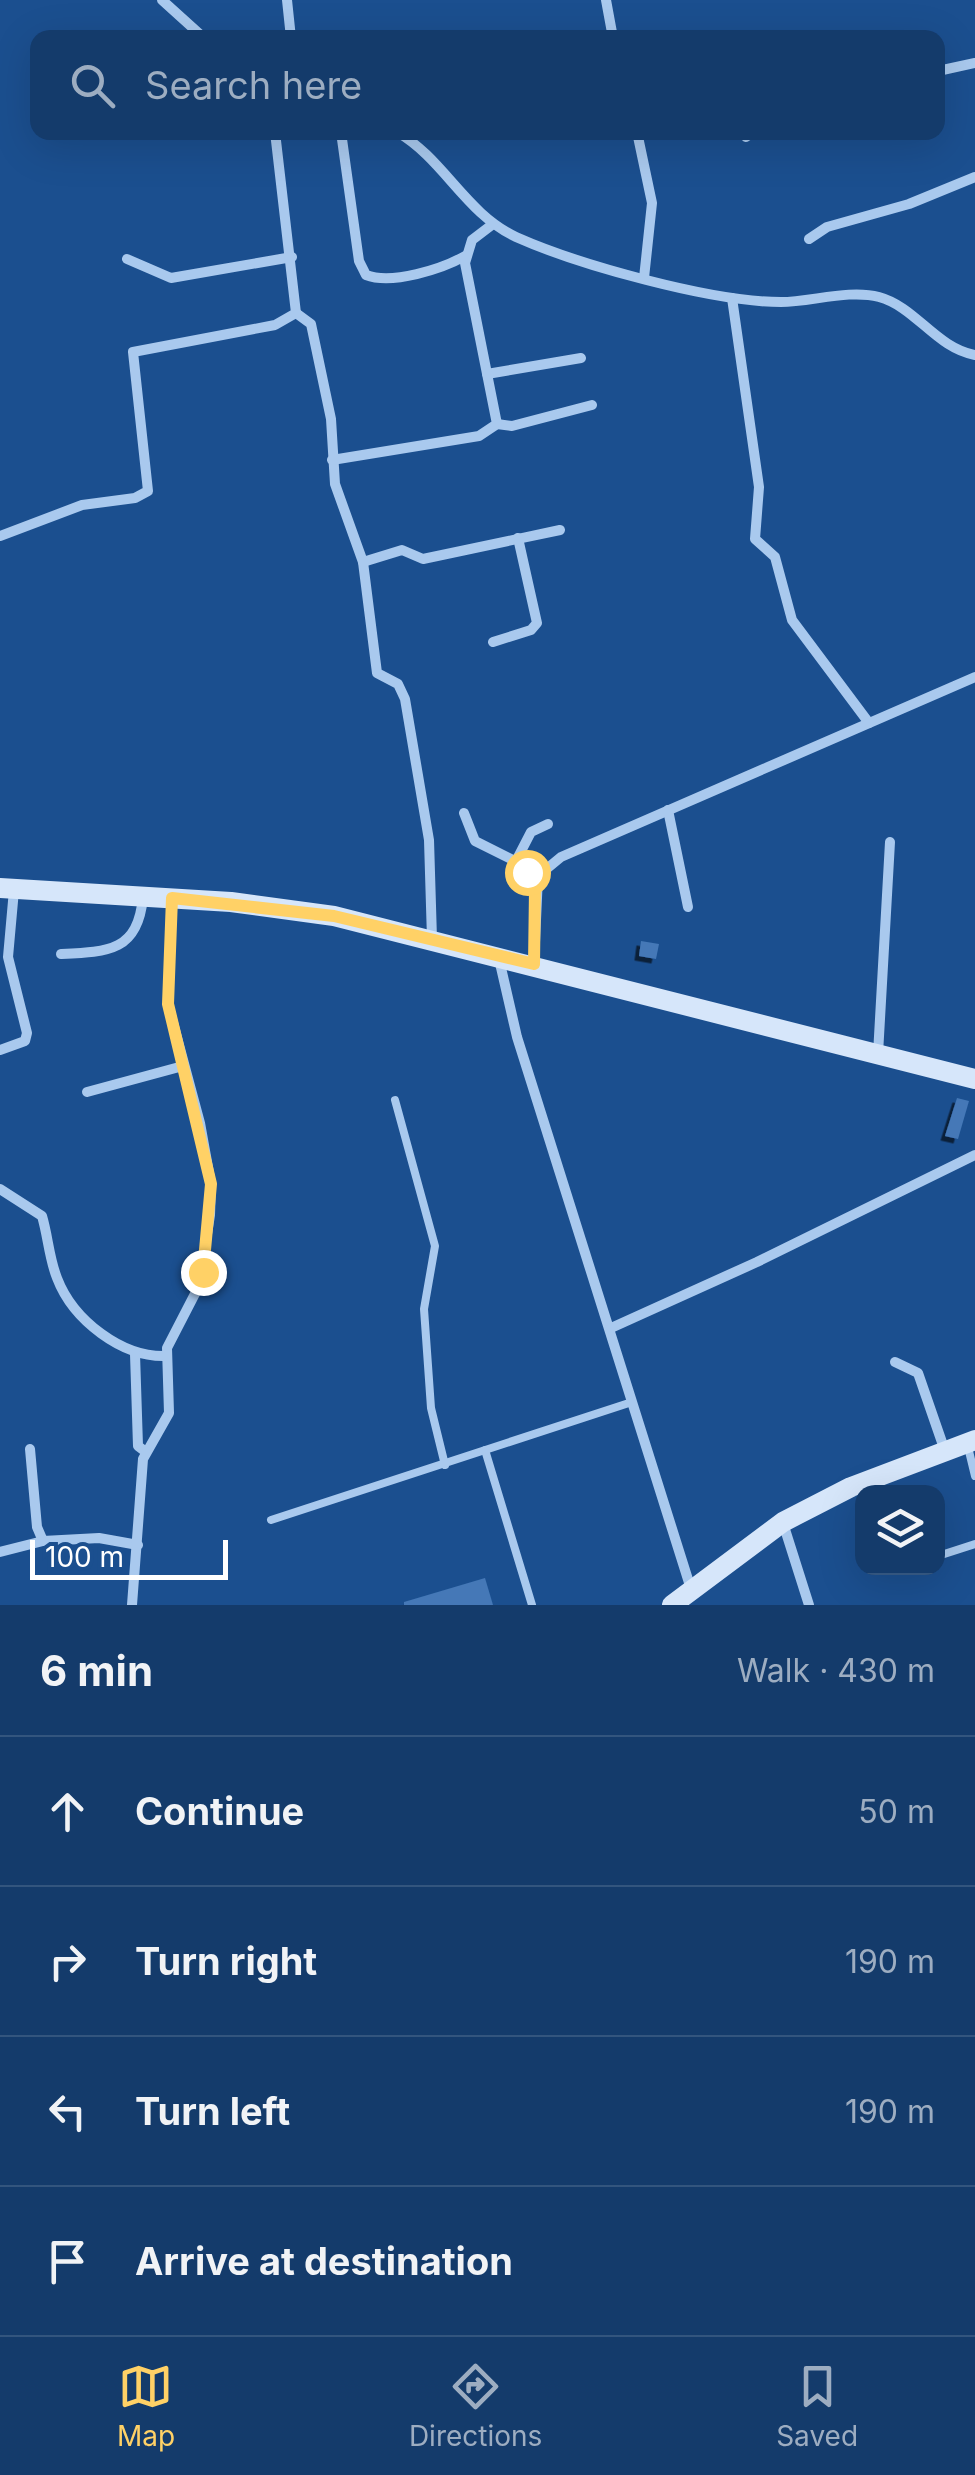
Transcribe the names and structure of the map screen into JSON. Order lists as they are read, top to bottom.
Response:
{
  "scale_bar": "100 m",
  "page": {
    "search": "Search here",
    "scale": "100 m",
    "heading": ["6 min", "Walk · 430 m"],
    "list": [
      ["Continue", "50 m"],
      ["Turn right", "190 m"],
      ["Turn left", "190 m"],
      "Arrive at destination"
    ],
    "nav": ["Map", "Directions", "Saved"]
  }
}
